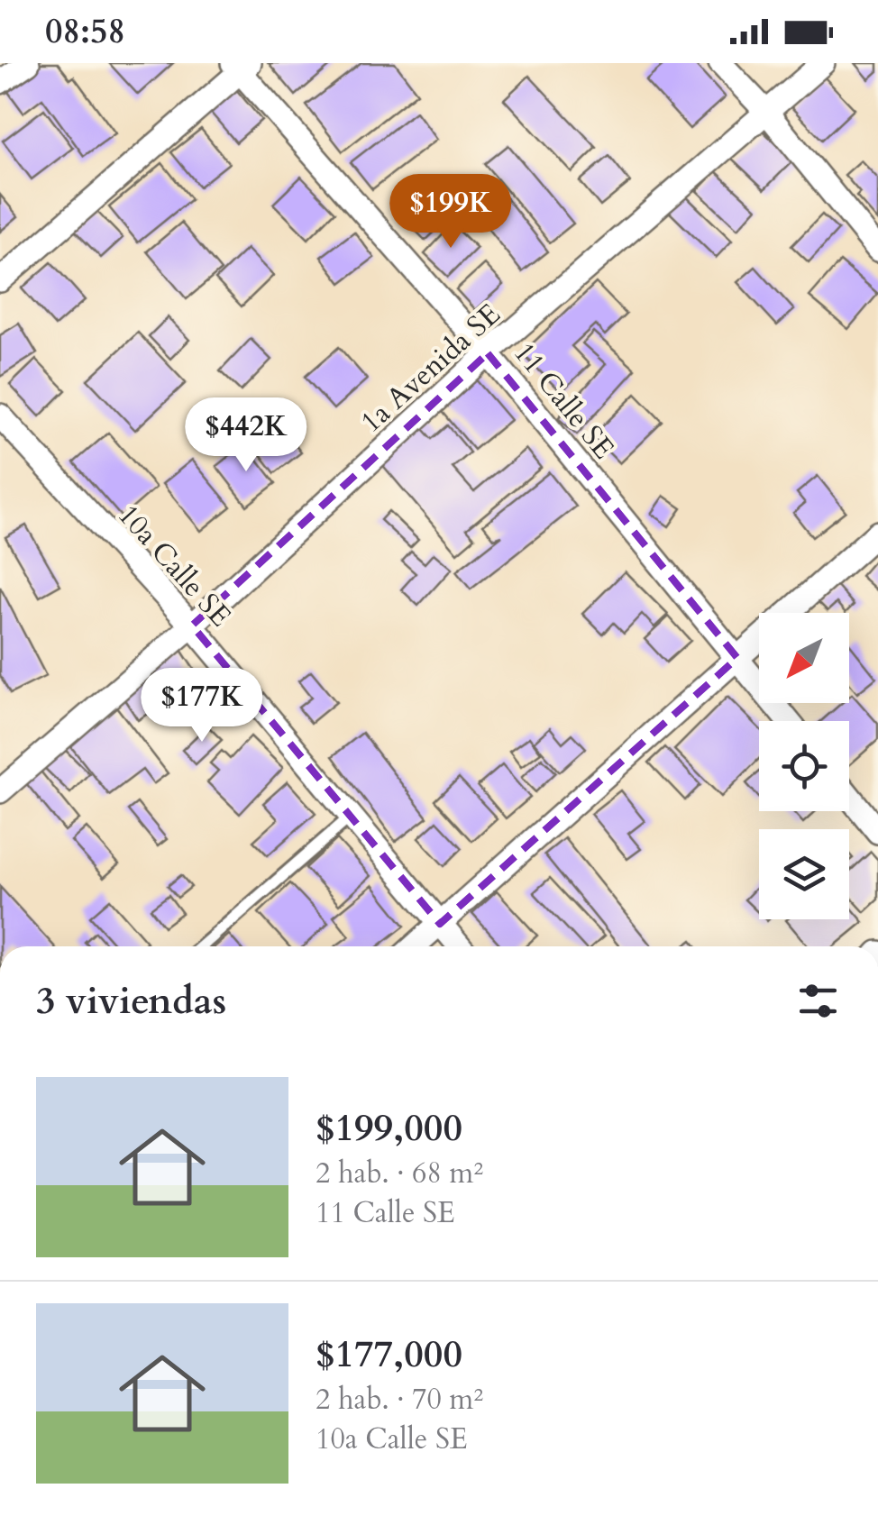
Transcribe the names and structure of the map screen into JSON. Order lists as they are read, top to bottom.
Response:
{
  "streets": {
    "street": ["1a Avenida SE", "11 Calle SE", "10a Calle SE"]
  },
  "crossings": [
    ["1a Avenida SE", "11 Calle SE"],
    ["1a Avenida SE", "10a Calle SE"]
  ],
  "north": "bottom left",
  "page": {
    "status": "08:58",
    "price": ["$199K", "$442K", "$177K"],
    "heading": "3 viviendas",
    "list": [
      {
        "name": "$199,000",
        "note": "2 hab. · 68 m² · 11 Calle SE"
      },
      {
        "name": "$177,000",
        "note": "2 hab. · 70 m² · 10a Calle SE"
      }
    ]
  }
}
